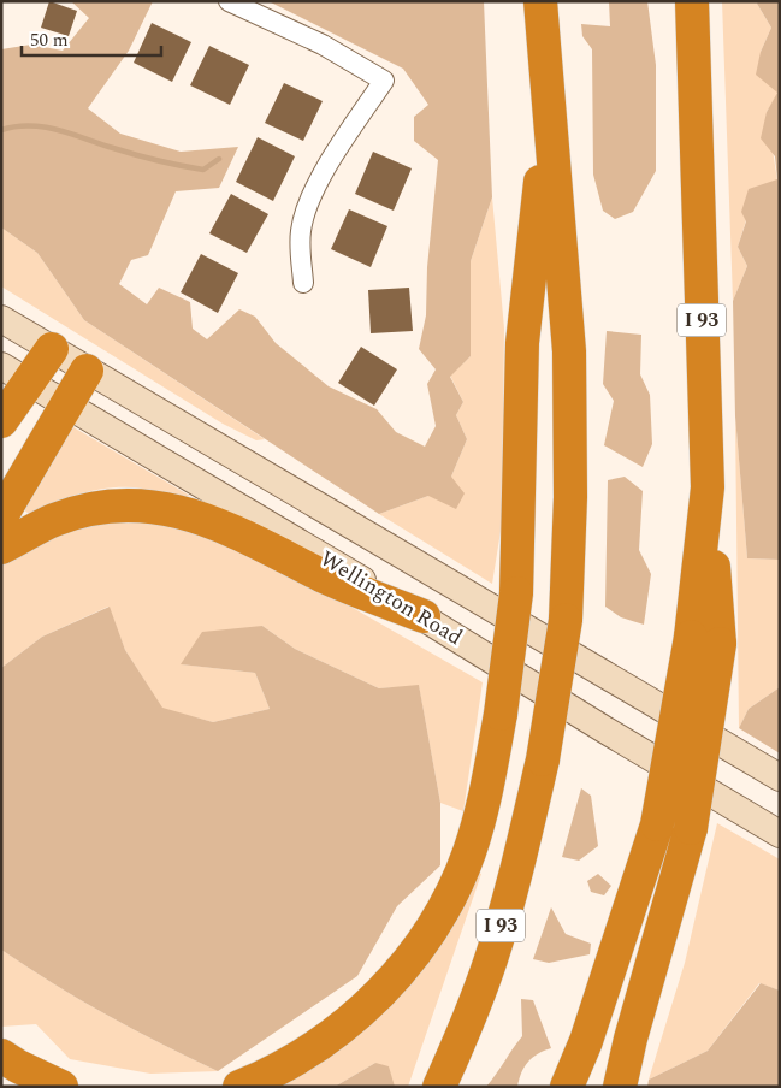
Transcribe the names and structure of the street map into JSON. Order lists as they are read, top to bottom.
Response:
{
  "streets": {
    "highway": ["I 93"],
    "main road": ["Wellington Road"]
  },
  "scale_bar": "50 m"
}
